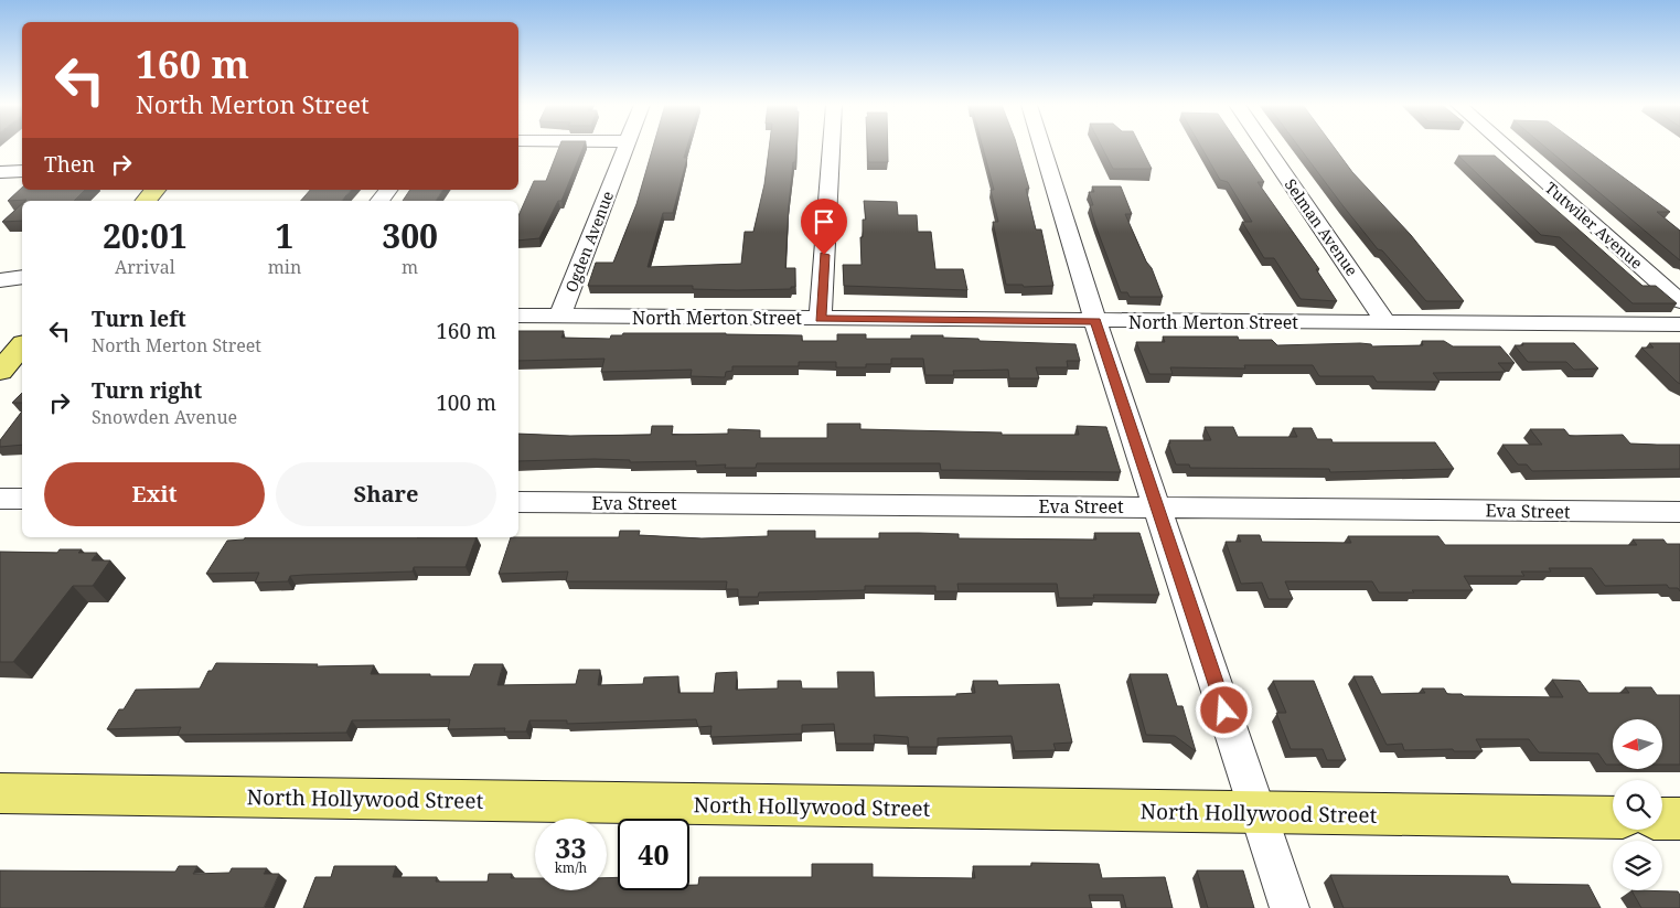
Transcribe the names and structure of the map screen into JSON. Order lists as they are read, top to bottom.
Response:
{
  "streets": {
    "main road": ["North Hollywood Street"],
    "street": [
      "Tutwiler Avenue",
      "Selman Avenue",
      "Ogden Avenue",
      "North Merton Street",
      "Eva Street"
    ]
  },
  "crossings": [
    ["Selman Avenue", "North Merton Street"],
    ["Ogden Avenue", "North Merton Street"]
  ],
  "north": "left",
  "page": {
    "turn": ["160 m", "North Merton Street"],
    "then": "Then",
    "eta": [
      "20:01",
      "Arrival",
      "1",
      "min",
      "300",
      "m"
    ],
    "list": [
      {
        "name": "Turn left",
        "note": "North Merton Street",
        "value": "160 m"
      },
      {
        "name": "Turn right",
        "note": "Snowden Avenue",
        "value": "100 m"
      }
    ],
    "buttons": ["Exit", "Share"],
    "speed": "33 km/h",
    "limit": "40"
  }
}
